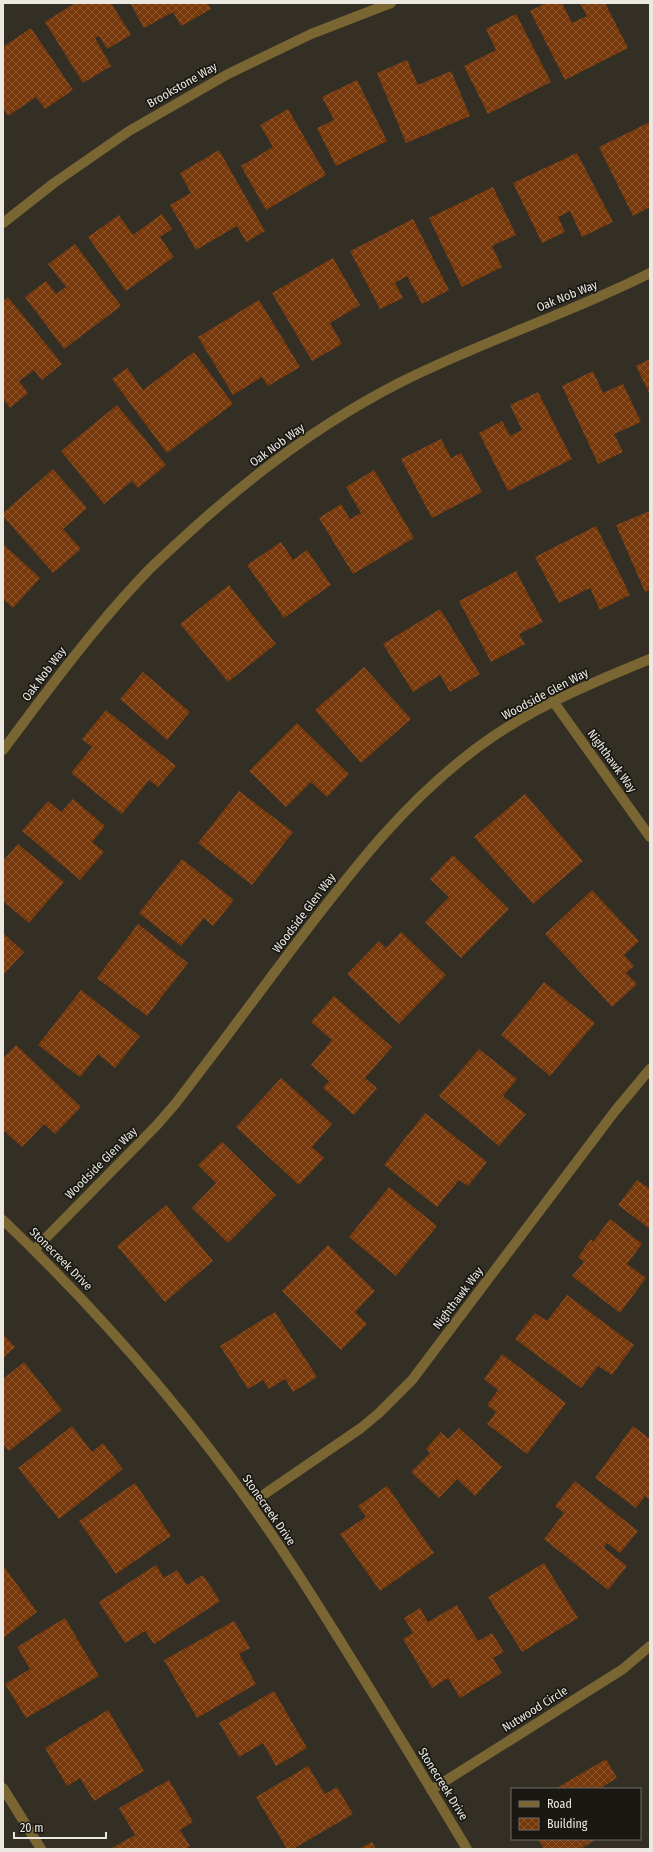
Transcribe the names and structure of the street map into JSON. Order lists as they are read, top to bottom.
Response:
{
  "streets": {
    "street": [
      "Brookstone Way",
      "Oak Nob Way",
      "Woodside Glen Way",
      "Nighthawk Way",
      "Stonecreek Drive",
      "Nutwood Circle"
    ]
  },
  "crossings": [
    ["Woodside Glen Way", "Nighthawk Way"],
    ["Woodside Glen Way", "Stonecreek Drive"],
    ["Nighthawk Way", "Stonecreek Drive"],
    ["Stonecreek Drive", "Nutwood Circle"]
  ],
  "legend": ["Road", "Building"],
  "scale_bar": "20 m"
}
